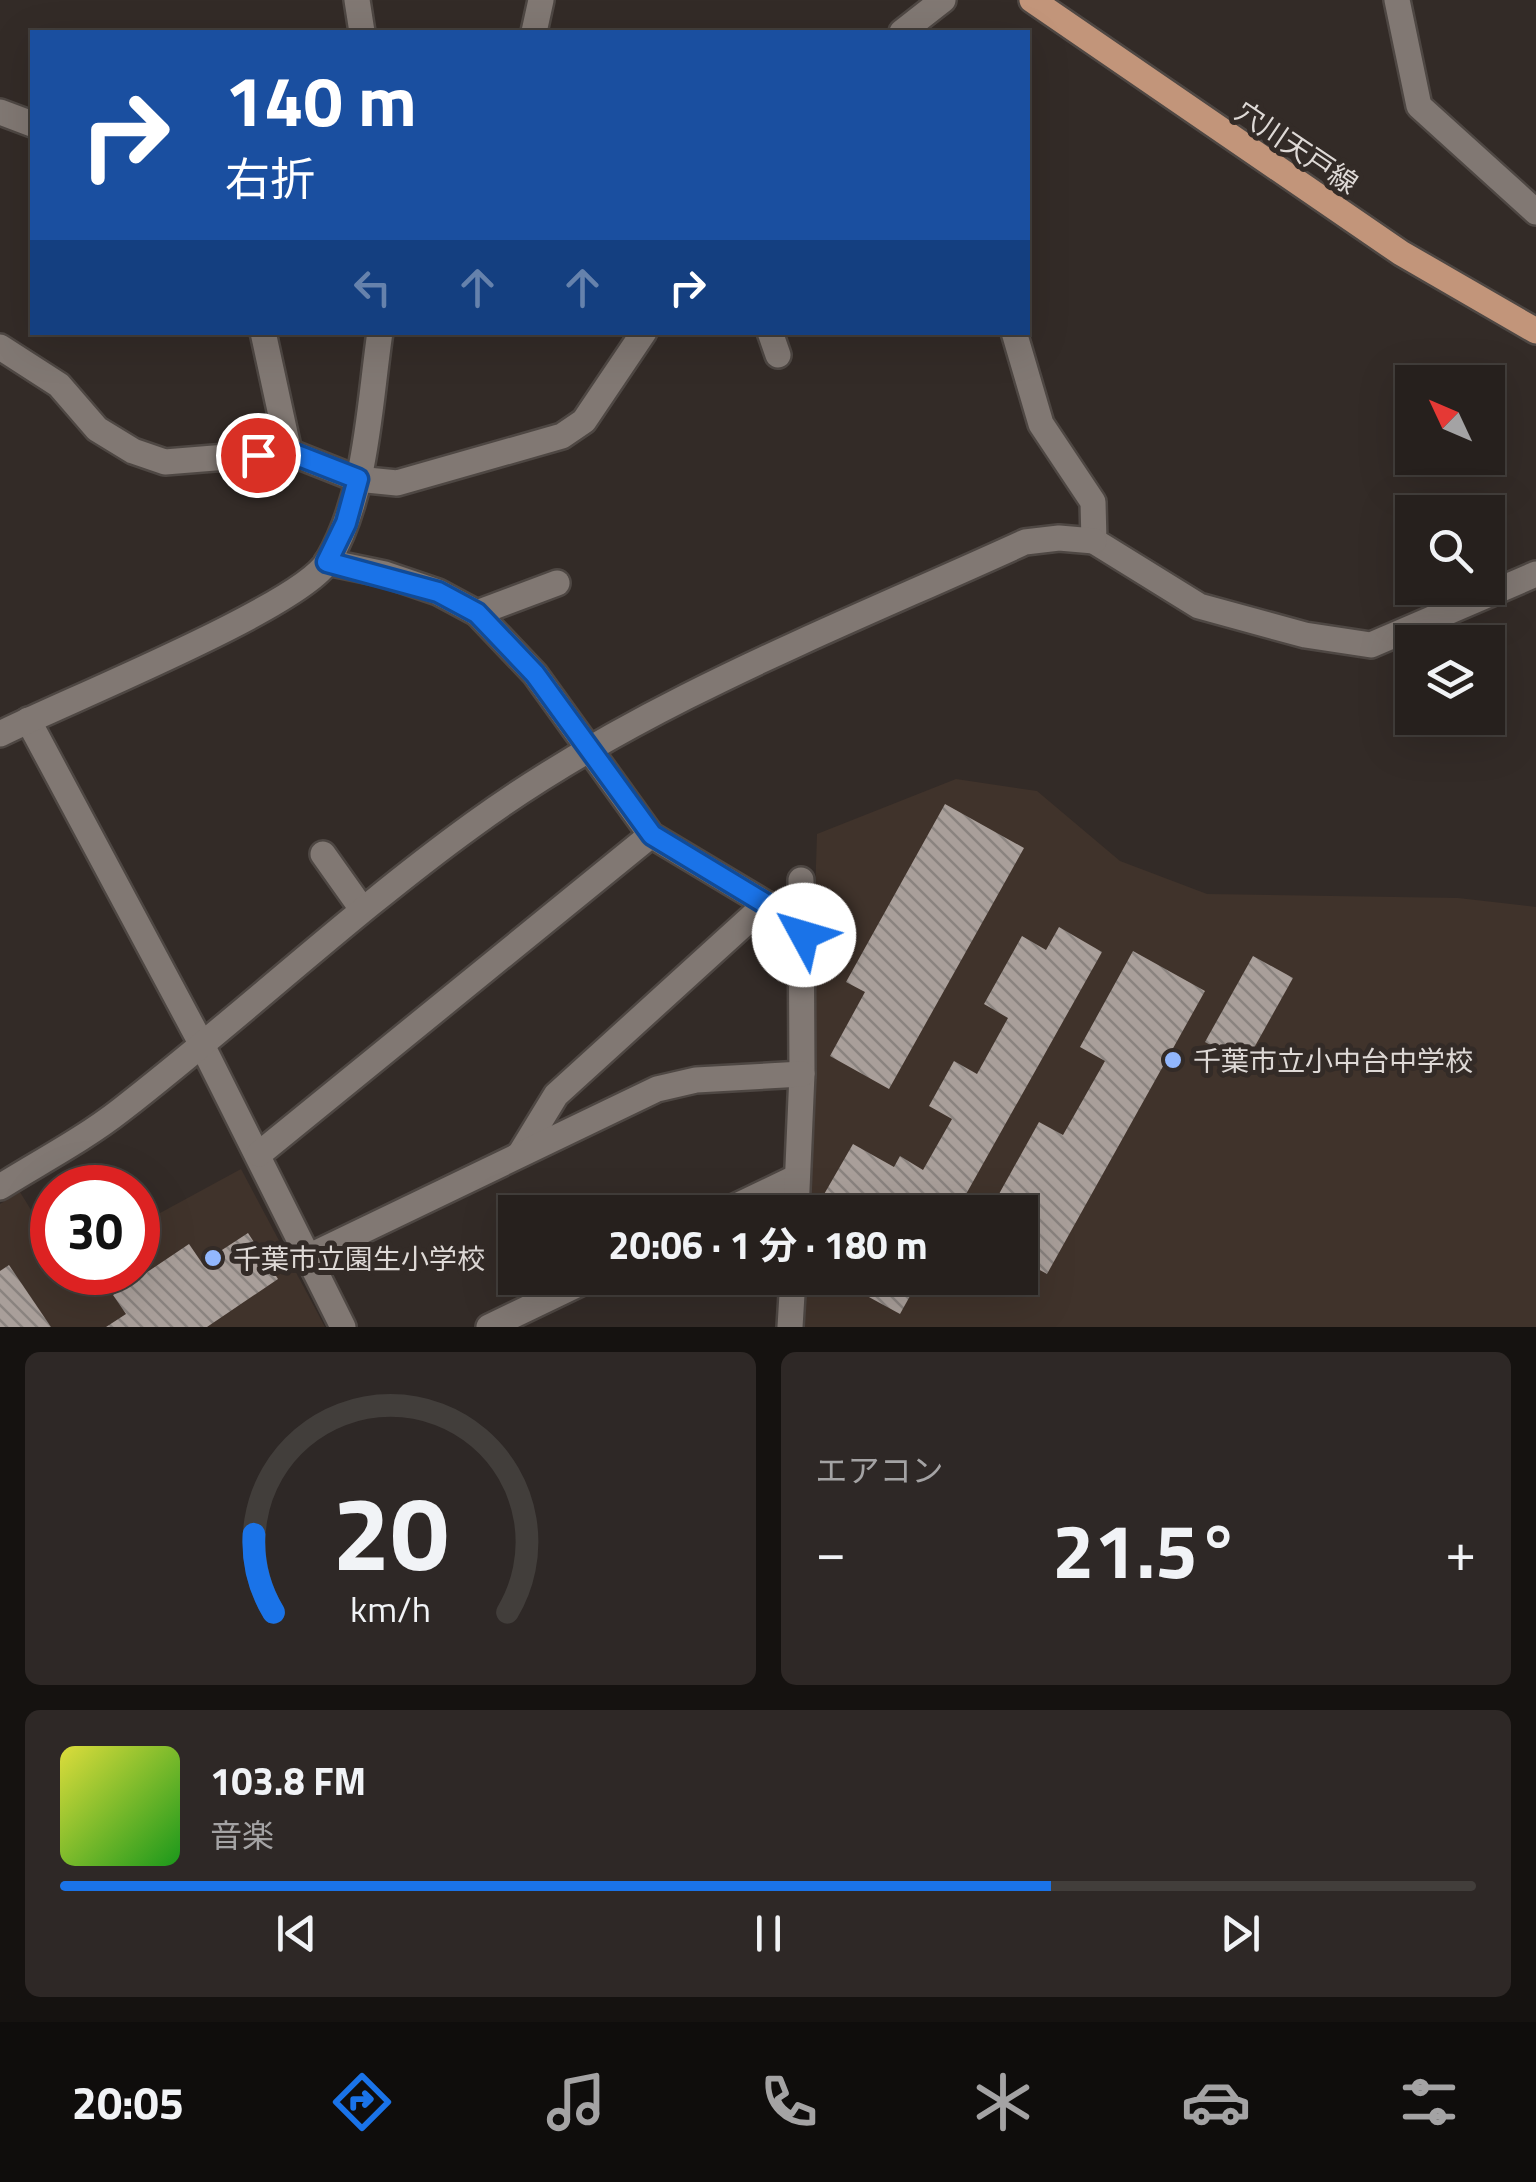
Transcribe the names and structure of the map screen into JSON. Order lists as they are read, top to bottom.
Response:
{
  "streets": {
    "main road": ["穴川天戸線"]
  },
  "places": ["千葉市立小中台中学校", "千葉市立園生小学校"],
  "north": "top left",
  "page": {
    "turn": ["140 m", "右折"],
    "limit": "30",
    "trip": "20:06 · 1 分 · 180 m",
    "tile": "エアコン",
    "heat": ["−", "21.5°", "+"],
    "song": ["103.8 FM", "音楽"],
    "tabs": "20:05",
    "gauge": ["20", "km/h"]
  }
}
